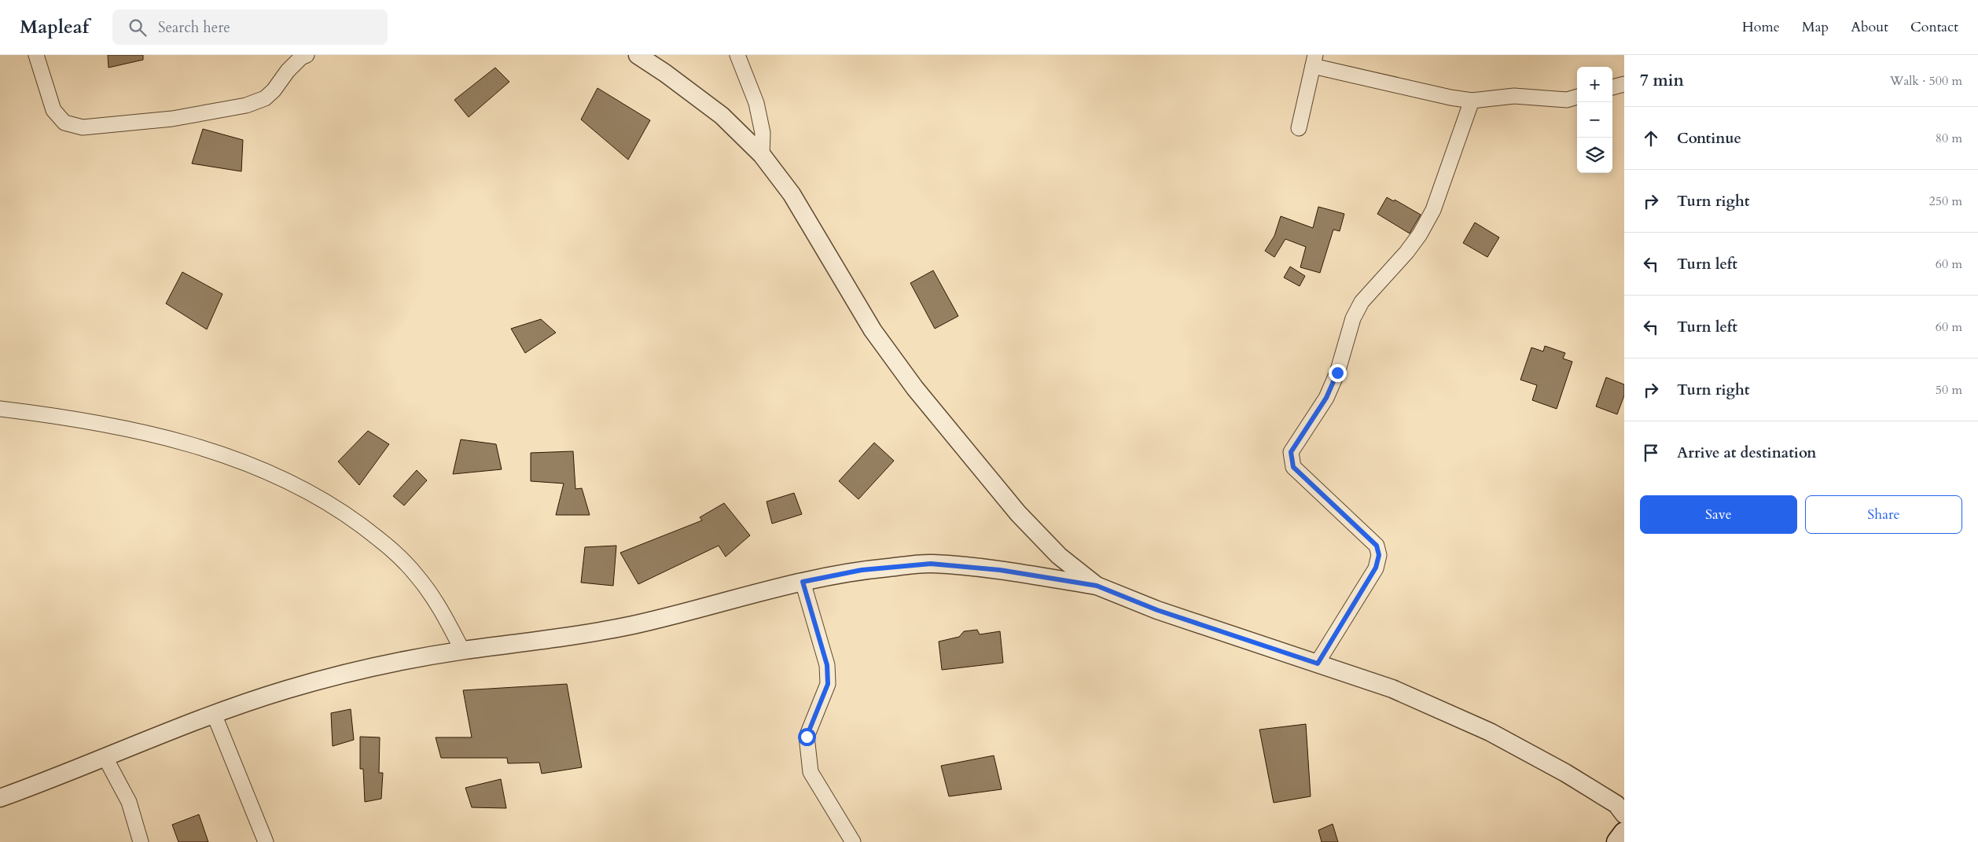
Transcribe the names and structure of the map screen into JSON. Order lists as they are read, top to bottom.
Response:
{
  "page": {
    "header": "Mapleaf",
    "search": "Search here",
    "nav": [
      "Home",
      "Map",
      "About",
      "Contact"
    ],
    "heading": ["7 min", "Walk · 500 m"],
    "map_buttons": ["+", "−"],
    "list": [
      ["Continue", "80 m"],
      ["Turn right", "250 m"],
      ["Turn left", "60 m"],
      ["Turn left", "60 m"],
      ["Turn right", "50 m"],
      "Arrive at destination"
    ],
    "buttons": ["Save", "Share"]
  }
}
